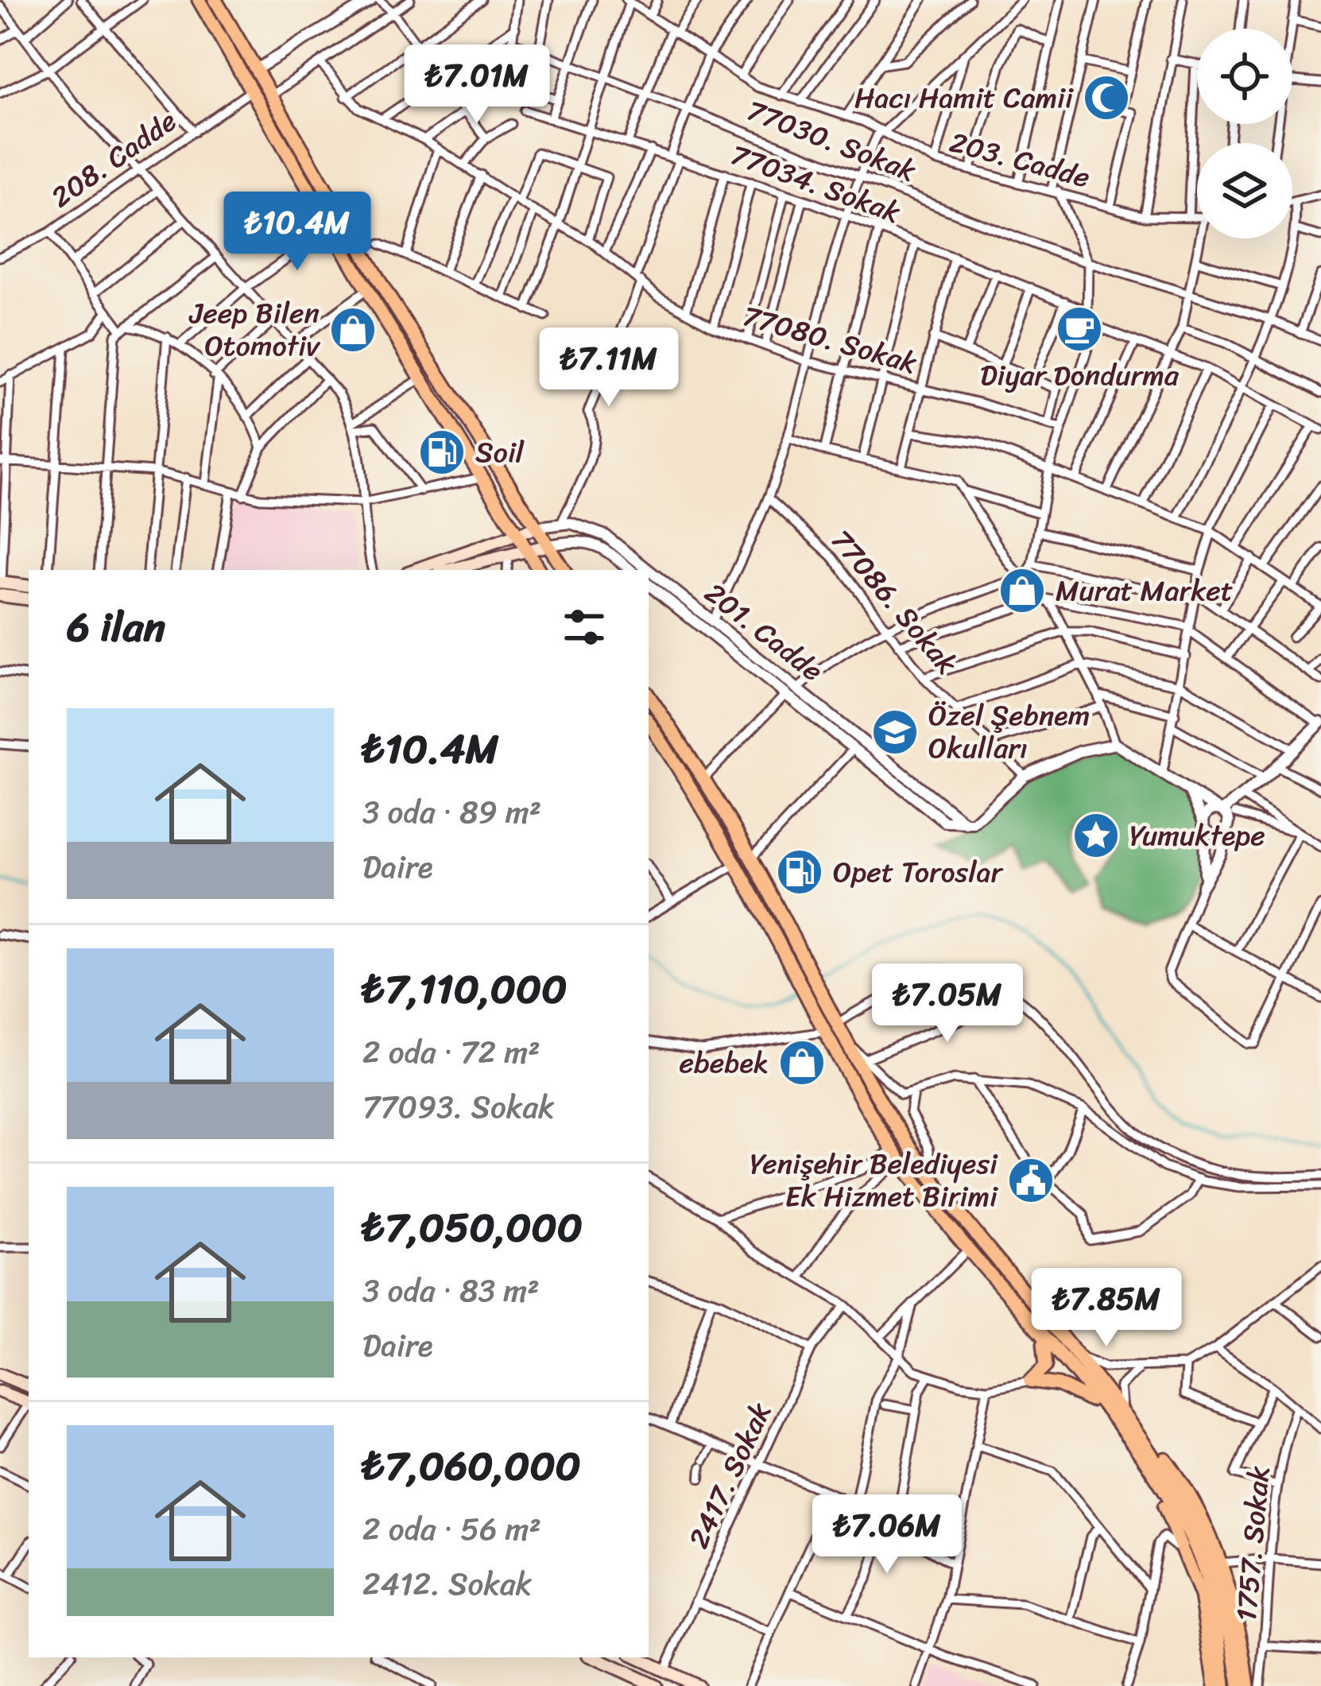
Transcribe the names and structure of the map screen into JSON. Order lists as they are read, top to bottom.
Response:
{
  "streets": {
    "main road": ["201. Cadde"],
    "street": [
      "77030. Sokak",
      "208. Cadde",
      "203. Cadde",
      "77034. Sokak",
      "77080. Sokak",
      "77086. Sokak",
      "2417. Sokak",
      "1757. Sokak"
    ]
  },
  "places": {
    "mosque": ["Hacı Hamit Camii"],
    "cafe": ["Diyar Dondurma"],
    "shop": ["Jeep Bilen Otomotiv", "Murat Market", "ebebek"],
    "fuel station": ["Soil", "Opet Toroslar"],
    "school or university": ["Özel Şebnem Okulları"],
    "place": ["Yumuktepe"],
    "public building": ["Yenişehir Belediyesi Ek Hizmet Birimi"]
  },
  "page": {
    "price": [
      "₺7.01M",
      "₺10.4M",
      "₺7.11M",
      "₺7.05M",
      "₺7.85M",
      "₺7.06M"
    ],
    "heading": "6 ilan",
    "list": [
      {
        "name": "₺10.4M",
        "note": "3 oda · 89 m² · Daire"
      },
      {
        "name": "₺7,110,000",
        "note": "2 oda · 72 m² · 77093. Sokak"
      },
      {
        "name": "₺7,050,000",
        "note": "3 oda · 83 m² · Daire"
      },
      {
        "name": "₺7,060,000",
        "note": "2 oda · 56 m² · 2412. Sokak"
      }
    ]
  }
}
